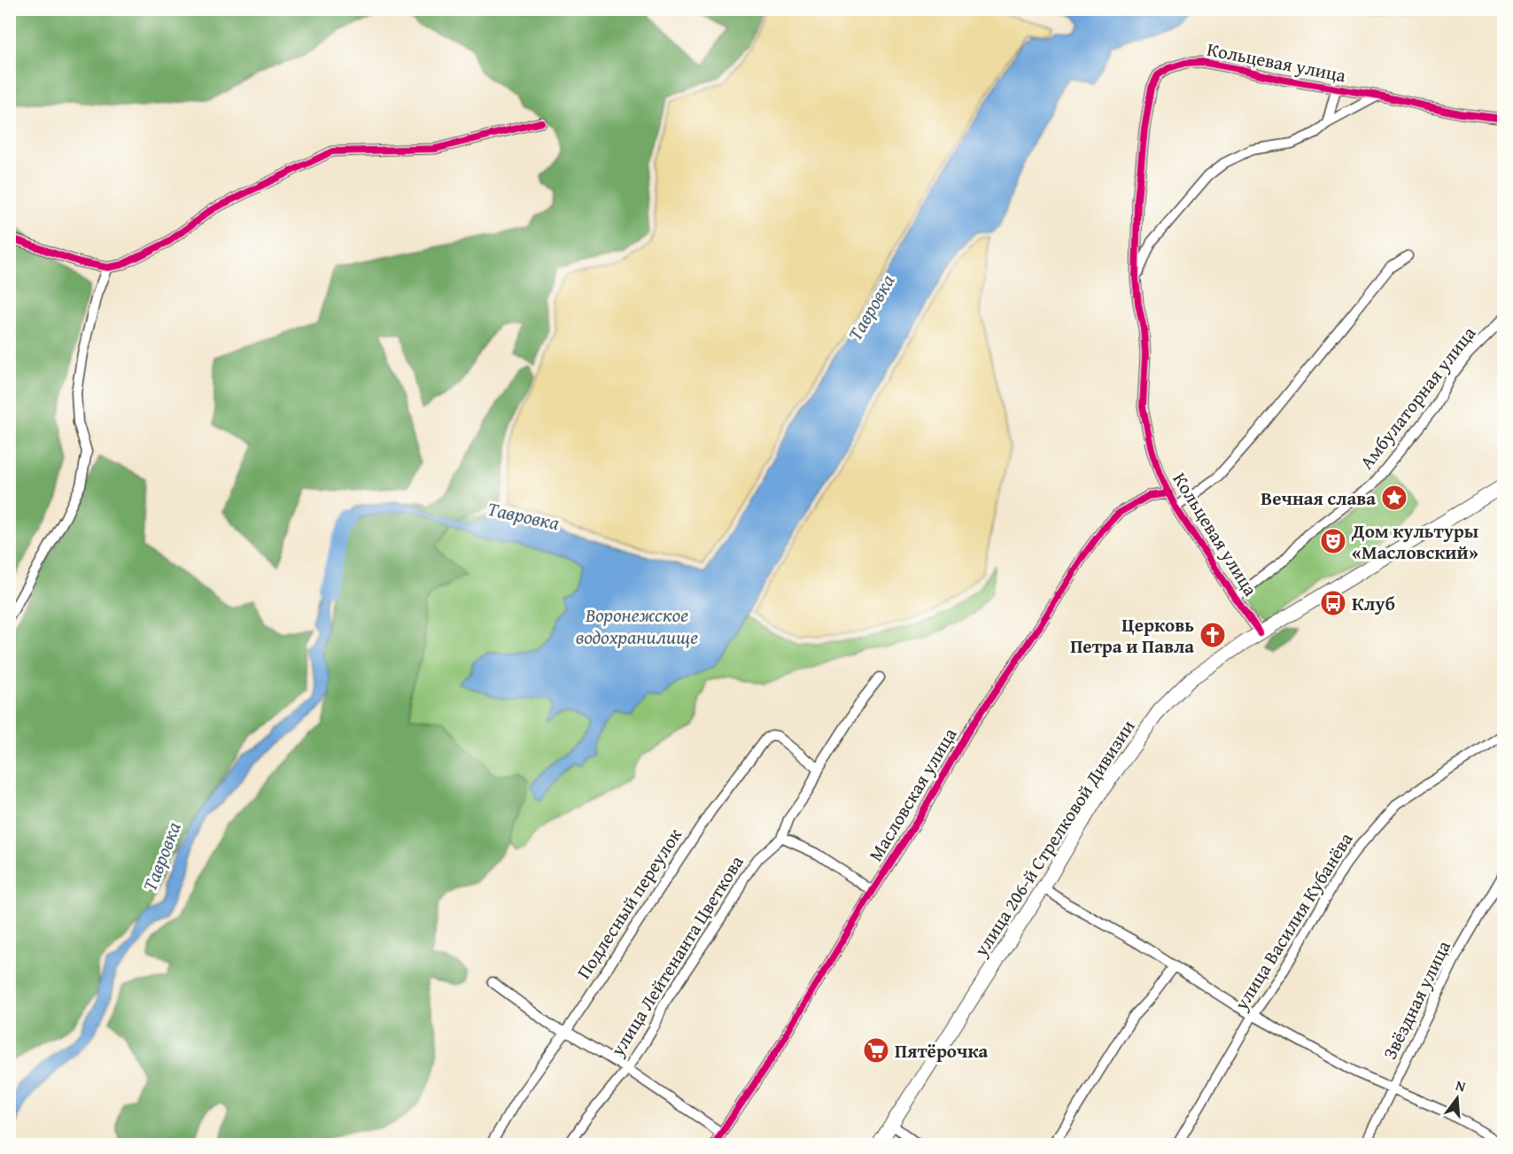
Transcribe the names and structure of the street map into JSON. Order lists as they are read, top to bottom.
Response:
{
  "streets": {
    "main road": ["улица 206-й Стрелковой Дивизии"],
    "street": [
      "Кольцевая улица",
      "Амбулаторная улица",
      "Масловская улица",
      "Подлесный переулок",
      "улица Василия Кубанёва",
      "улица Лейтенанта Цветкова",
      "Звёздная улица"
    ]
  },
  "crossings": [
    ["Кольцевая улица", "Амбулаторная улица"],
    ["Кольцевая улица", "Масловская улица"],
    ["Кольцевая улица", "улица 206-й Стрелковой Дивизии"],
    ["Подлесный переулок", "улица Лейтенанта Цветкова"]
  ],
  "water": ["Тавровка", "Воронежское водохранилище"],
  "places": {
    "place": ["Вечная слава"],
    "theatre": ["Дом культуры «Масловский»"],
    "bus stop": ["Клуб"],
    "church": ["Церковь Петра и Павла"],
    "supermarket": ["Пятёрочка"]
  },
  "north": "top"
}
